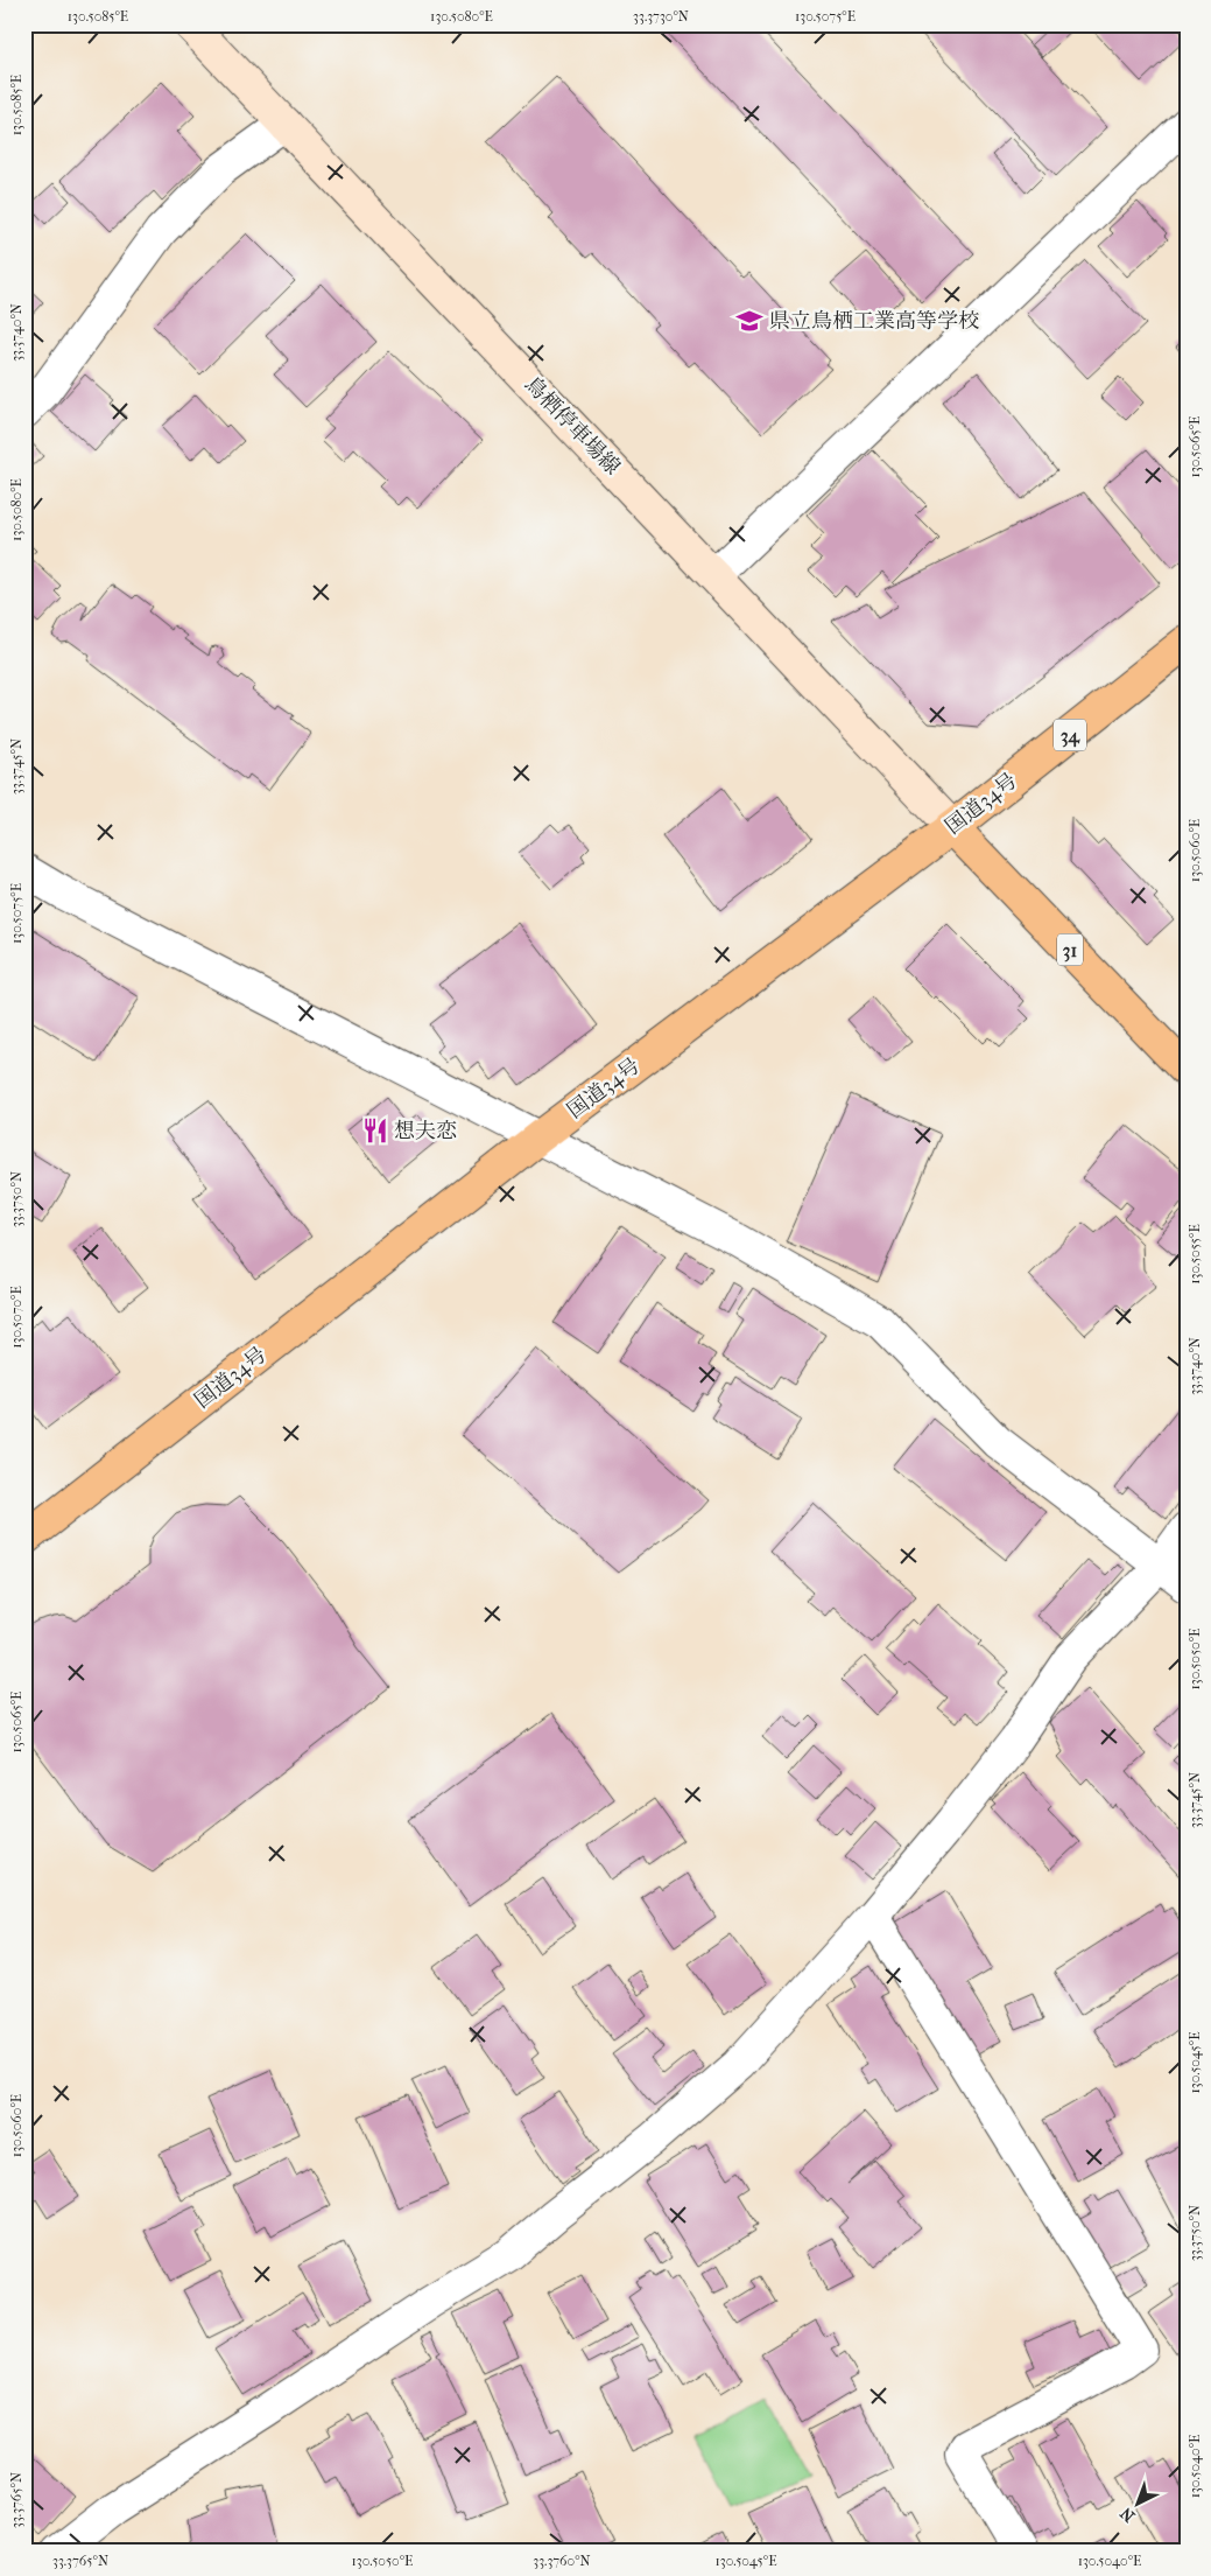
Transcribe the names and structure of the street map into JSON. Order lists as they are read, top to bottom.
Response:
{
  "streets": {
    "main road": [
      "鳥栖停車場線",
      "34",
      "国道34号",
      "31"
    ]
  },
  "crossings": [
    ["鳥栖停車場線", "国道34号"],
    ["鳥栖停車場線", "31"],
    ["国道34号", "31"]
  ],
  "places": {
    "school or university": ["県立鳥栖工業高等学校"],
    "restaurant": ["想夫恋"]
  },
  "north": "bottom left",
  "coordinates": [
    "130.5085°E",
    "130.5080°E",
    "33.3730°N",
    "130.5075°E",
    "33.3740°N",
    "130.5065°E",
    "33.3745°N",
    "130.5060°E",
    "33.3750°N",
    "130.5055°E",
    "130.5070°E",
    "130.5050°E",
    "130.5045°E",
    "130.5040°E",
    "33.3765°N",
    "33.3760°N"
  ]
}
